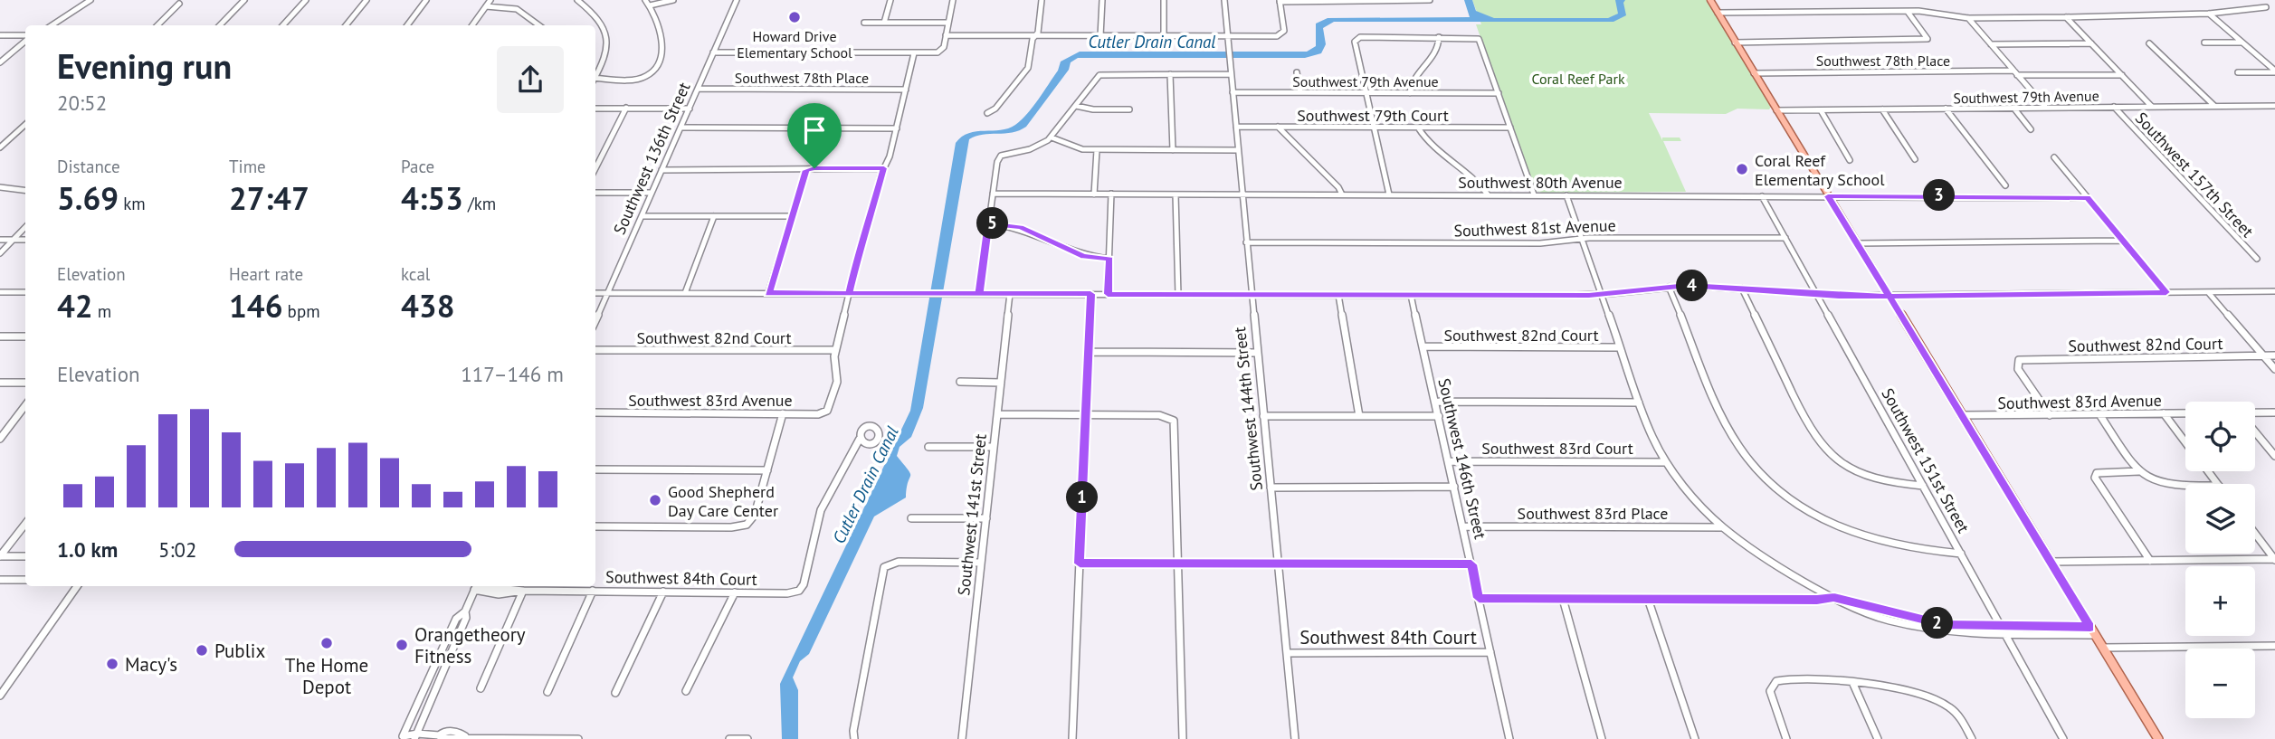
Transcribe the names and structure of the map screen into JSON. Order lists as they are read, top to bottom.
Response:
{
  "streets": {
    "street": [
      "Southwest 78th Place",
      "Southwest 79th Avenue",
      "Southwest 79th Court",
      "Southwest 136th Street",
      "Southwest 157th Street",
      "Southwest 80th Avenue",
      "Southwest 81st Avenue",
      "Southwest 82nd Court",
      "Southwest 83rd Avenue",
      "Southwest 144th Street",
      "Southwest 83rd Court",
      "Southwest 146th Street",
      "Southwest 151st Street",
      "Southwest 83rd Place",
      "Southwest 141st Street",
      "Southwest 84th Court"
    ]
  },
  "crossings": [
    ["Southwest 78th Place", "Southwest 136th Street"],
    ["Southwest 79th Avenue", "Southwest 157th Street"],
    ["Southwest 79th Avenue", "Southwest 144th Street"],
    ["Southwest 79th Court", "Southwest 144th Street"],
    ["Southwest 80th Avenue", "Southwest 144th Street"],
    ["Southwest 80th Avenue", "Southwest 151st Street"],
    ["Southwest 81st Avenue", "Southwest 144th Street"],
    ["Southwest 81st Avenue", "Southwest 151st Street"],
    ["Southwest 82nd Court", "Southwest 83rd Avenue"],
    ["Southwest 82nd Court", "Southwest 146th Street"],
    ["Southwest 144th Street", "Southwest 84th Court"],
    ["Southwest 83rd Court", "Southwest 146th Street"],
    ["Southwest 146th Street", "Southwest 83rd Place"],
    ["Southwest 146th Street", "Southwest 84th Court"]
  ],
  "water": ["Cutler Drain Canal"],
  "parks": ["Coral Reef Park"],
  "places": [
    "Howard Drive Elementary School",
    "Coral Reef Elementary School",
    "Good Shepherd Day Care Center",
    "The Home Depot",
    "Orangetheory Fitness",
    "Publix",
    "Macy's"
  ],
  "page": {
    "heading": ["Evening run", "20:52"],
    "stats": [
      ["Distance", "5.69 km"],
      ["Time", "27:47"],
      ["Pace", "4:53 /km"],
      ["Elevation", "42 m"],
      ["Heart rate", "146 bpm"],
      ["kcal", "438"]
    ],
    "pins": [
      "3",
      "5",
      "4",
      "1",
      "2"
    ],
    "chart": ["Elevation", "117–146 m"],
    "map_buttons": ["+", "−"],
    "list": [
      {
        "name": "1.0 km",
        "note": "5:02"
      }
    ]
  }
}
